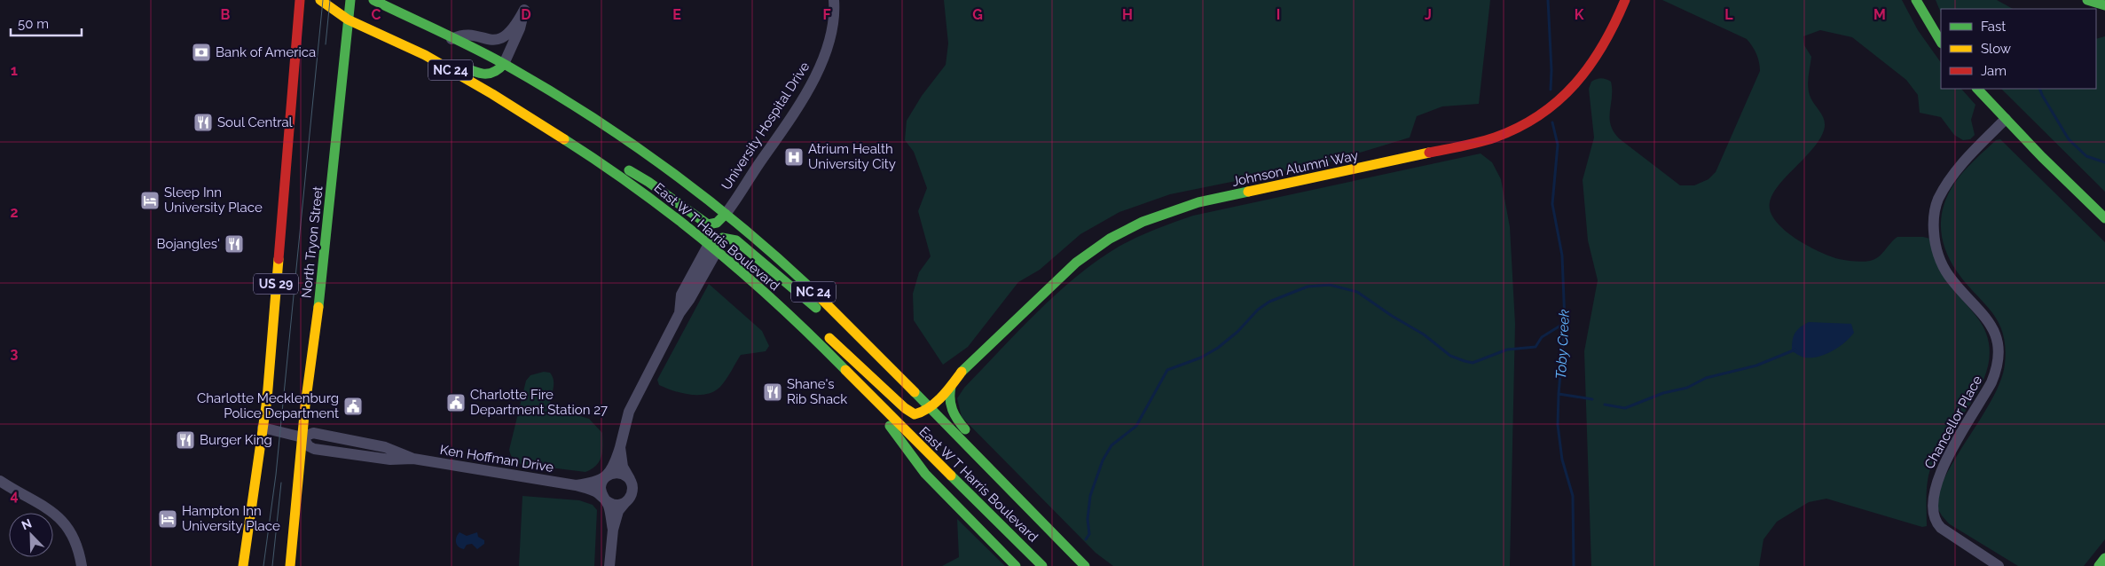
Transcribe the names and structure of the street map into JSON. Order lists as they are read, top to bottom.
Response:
{
  "streets": {
    "main road": [
      "NC 24",
      "Johnson Alumni Way",
      "East W T Harris Boulevard",
      "North Tryon Street",
      "US 29"
    ],
    "street": ["University Hospital Drive", "Chancellor Place", "Ken Hoffman Drive"]
  },
  "crossings": [
    ["University Hospital Drive", "East W T Harris Boulevard"],
    ["East W T Harris Boulevard", "North Tryon Street"],
    ["North Tryon Street", "Ken Hoffman Drive"],
    ["US 29", "Ken Hoffman Drive"]
  ],
  "water": ["Toby Creek"],
  "places": {
    "bank": ["Bank of America"],
    "restaurant": [
      "Soul Central",
      "Bojangles'",
      "Shane's Rib Shack",
      "Burger King"
    ],
    "hospital": ["Atrium Health University City"],
    "hotel": ["Sleep Inn University Place", "Hampton Inn University Place"],
    "public building": ["Charlotte Fire Department Station 27", "Charlotte Mecklenburg Police Department"]
  },
  "legend": ["Fast", "Slow", "Jam"],
  "scale_bar": "50 m",
  "north": "top left",
  "grid": {
    "columns": [
      "B",
      "C",
      "D",
      "E",
      "F",
      "G",
      "H",
      "I",
      "J",
      "K",
      "L",
      "M"
    ],
    "rows": [
      "1",
      "2",
      "3",
      "4"
    ]
  }
}
